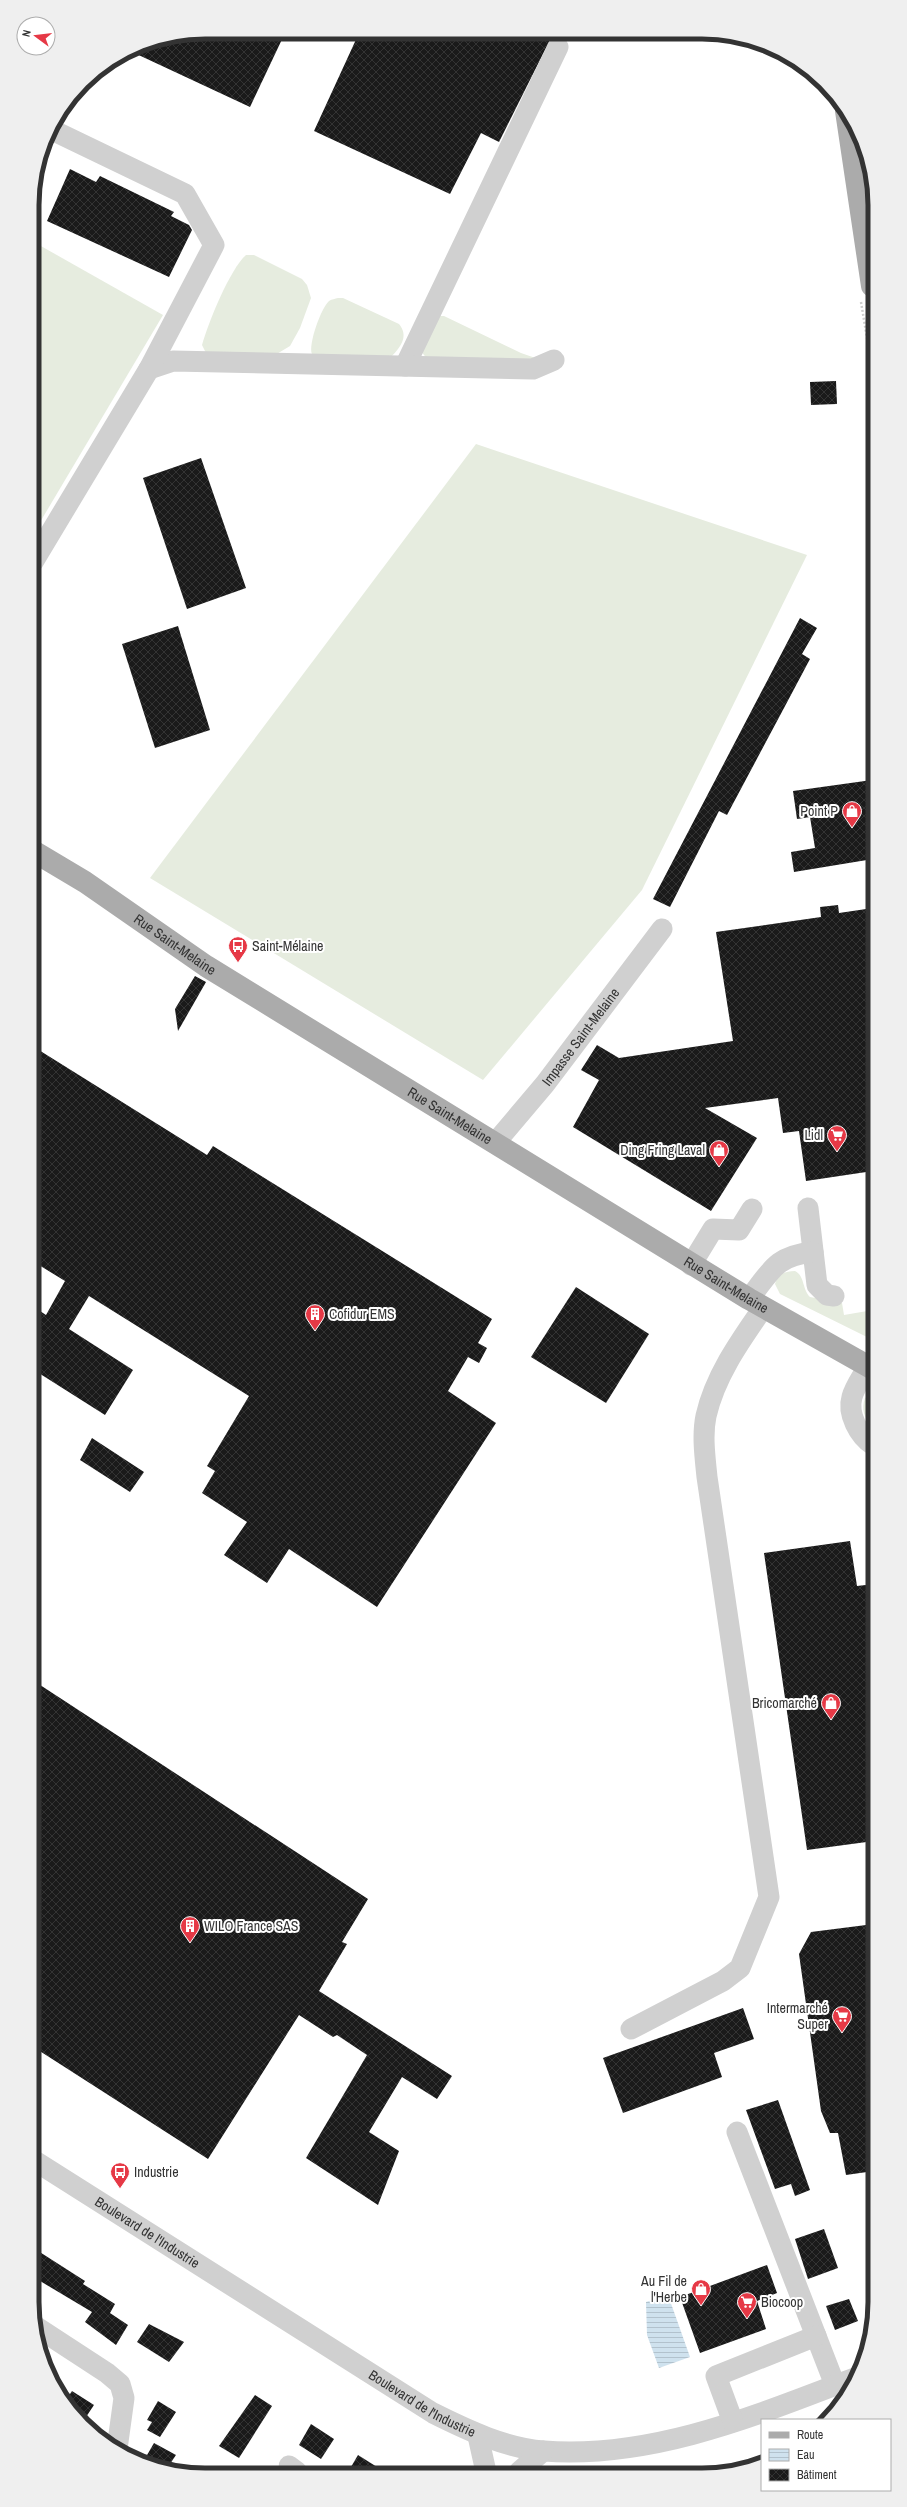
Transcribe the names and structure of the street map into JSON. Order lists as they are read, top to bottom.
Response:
{
  "streets": {
    "main road": ["Rue Saint-Melaine"],
    "street": ["Impasse Saint-Melaine", "Boulevard de l'Industrie"]
  },
  "crossings": [
    ["Rue Saint-Melaine", "Impasse Saint-Melaine"]
  ],
  "places": {
    "shop": [
      "Point P",
      "Ding Fring Laval",
      "Bricomarché",
      "Au Fil de l'Herbe"
    ],
    "bus stop": ["Saint-Mélaine", "Industrie"],
    "supermarket": ["Lidl", "Intermarché Super", "Biocoop"],
    "building": ["Cofidur EMS", "WILO France SAS"]
  },
  "legend": ["Route", "Eau", "Bâtiment"],
  "north": "left"
}
